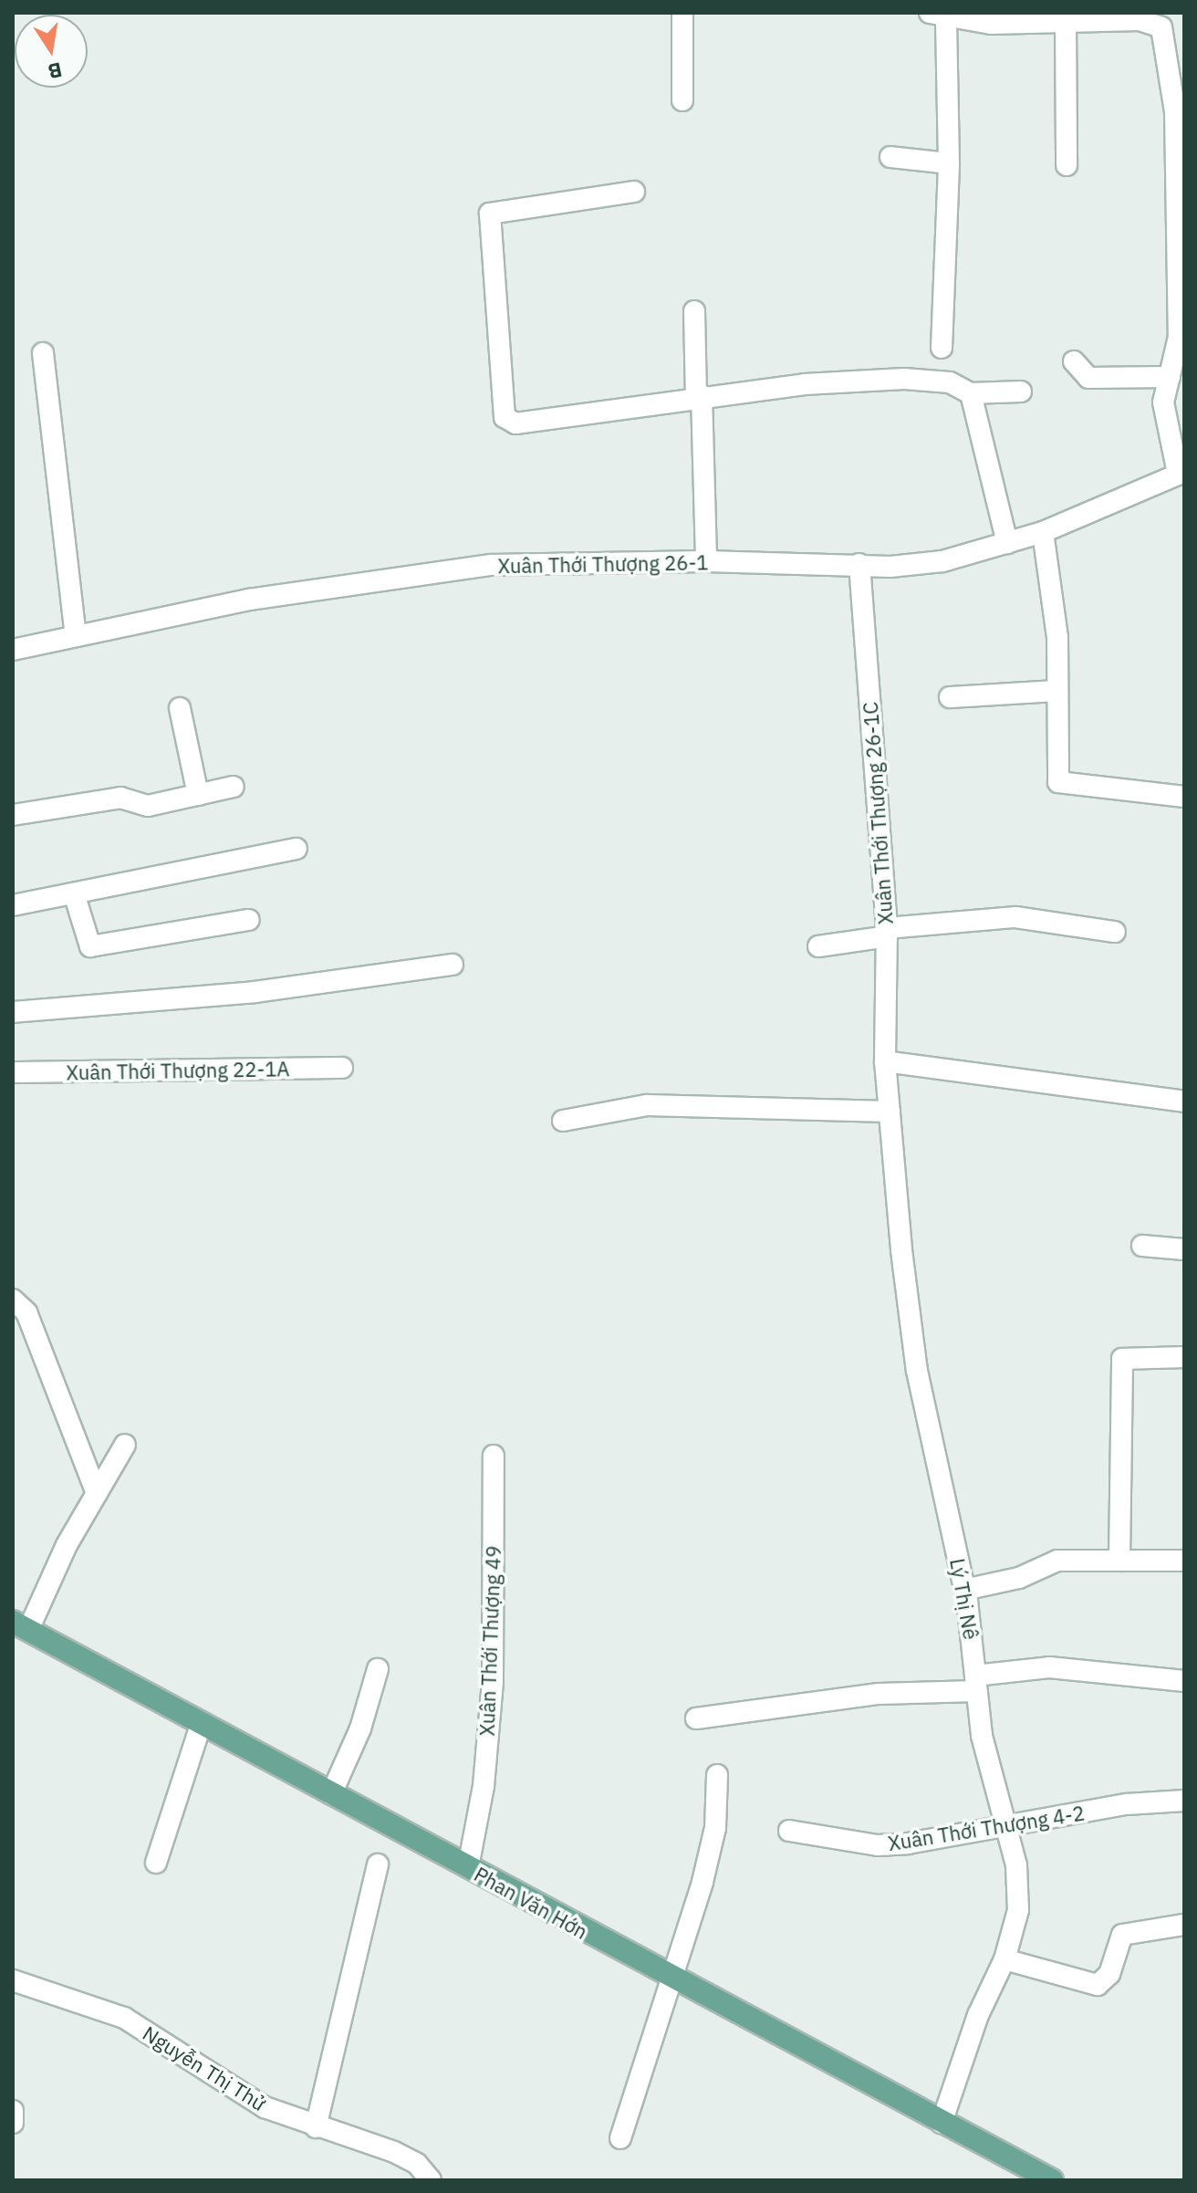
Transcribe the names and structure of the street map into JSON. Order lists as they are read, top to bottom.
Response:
{
  "streets": {
    "main road": ["Phan Văn Hớn"],
    "street": [
      "Xuân Thới Thượng 26-1",
      "Xuân Thới Thượng 26-1C",
      "Xuân Thới Thượng 22-1A",
      "Lý Thị Nê",
      "Xuân Thới Thượng 49",
      "Xuân Thới Thượng 4-2",
      "Nguyễn Thị Thử"
    ]
  },
  "crossings": [
    ["Xuân Thới Thượng 26-1", "Xuân Thới Thượng 26-1C"],
    ["Xuân Thới Thượng 26-1C", "Lý Thị Nê"],
    ["Lý Thị Nê", "Xuân Thới Thượng 4-2"],
    ["Lý Thị Nê", "Phan Văn Hớn"],
    ["Xuân Thới Thượng 49", "Phan Văn Hớn"]
  ],
  "north": "bottom"
}
